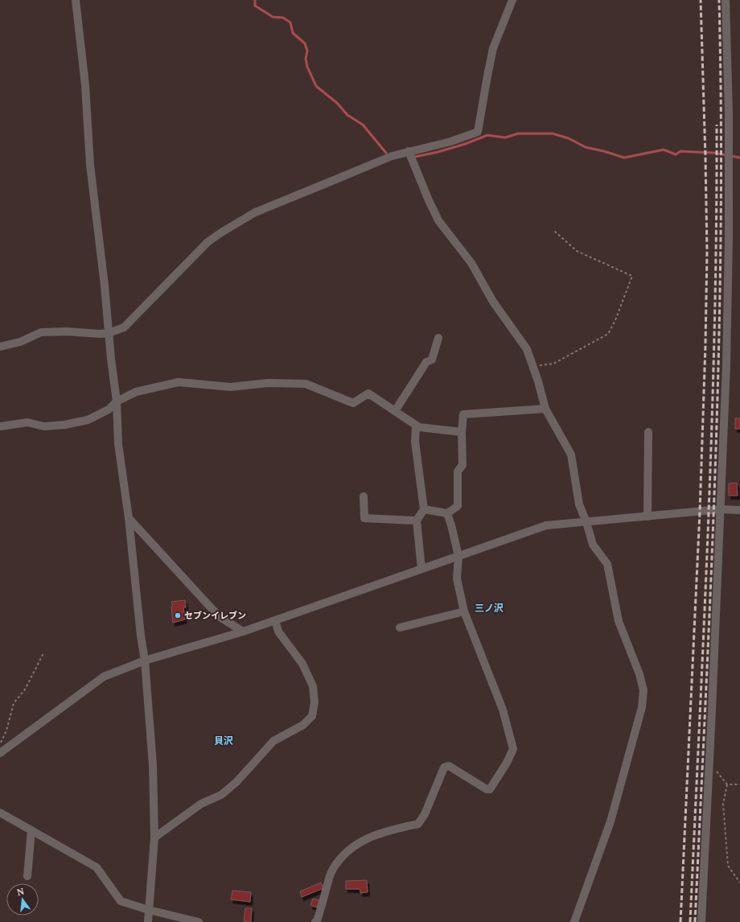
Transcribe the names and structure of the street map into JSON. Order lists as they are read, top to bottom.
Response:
{
  "districts": ["三ノ沢", "貝沢"],
  "places": ["セブンイレブン"],
  "north": "top"
}
